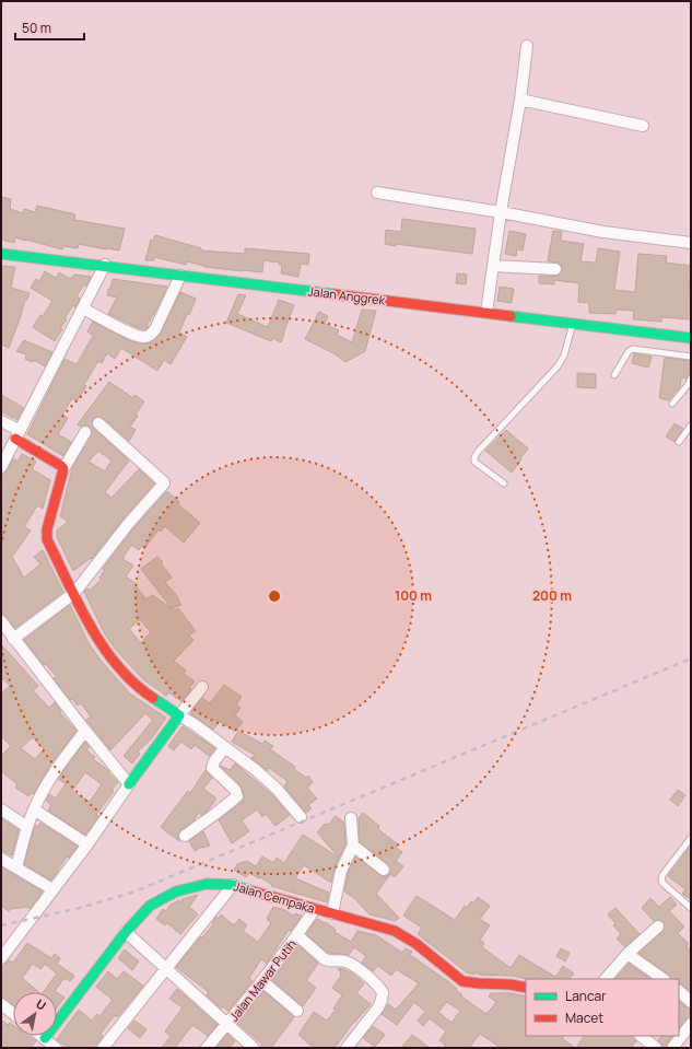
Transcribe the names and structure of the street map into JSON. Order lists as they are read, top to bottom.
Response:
{
  "streets": {
    "main road": ["Jalan Anggrek", "Jalan Cempaka"],
    "street": ["Jalan Mawar Putih"]
  },
  "crossings": [
    ["Jalan Cempaka", "Jalan Mawar Putih"]
  ],
  "legend": ["Lancar", "Macet"],
  "scale_bar": "50 m",
  "north": "top right",
  "rings": ["100 m", "200 m"]
}
